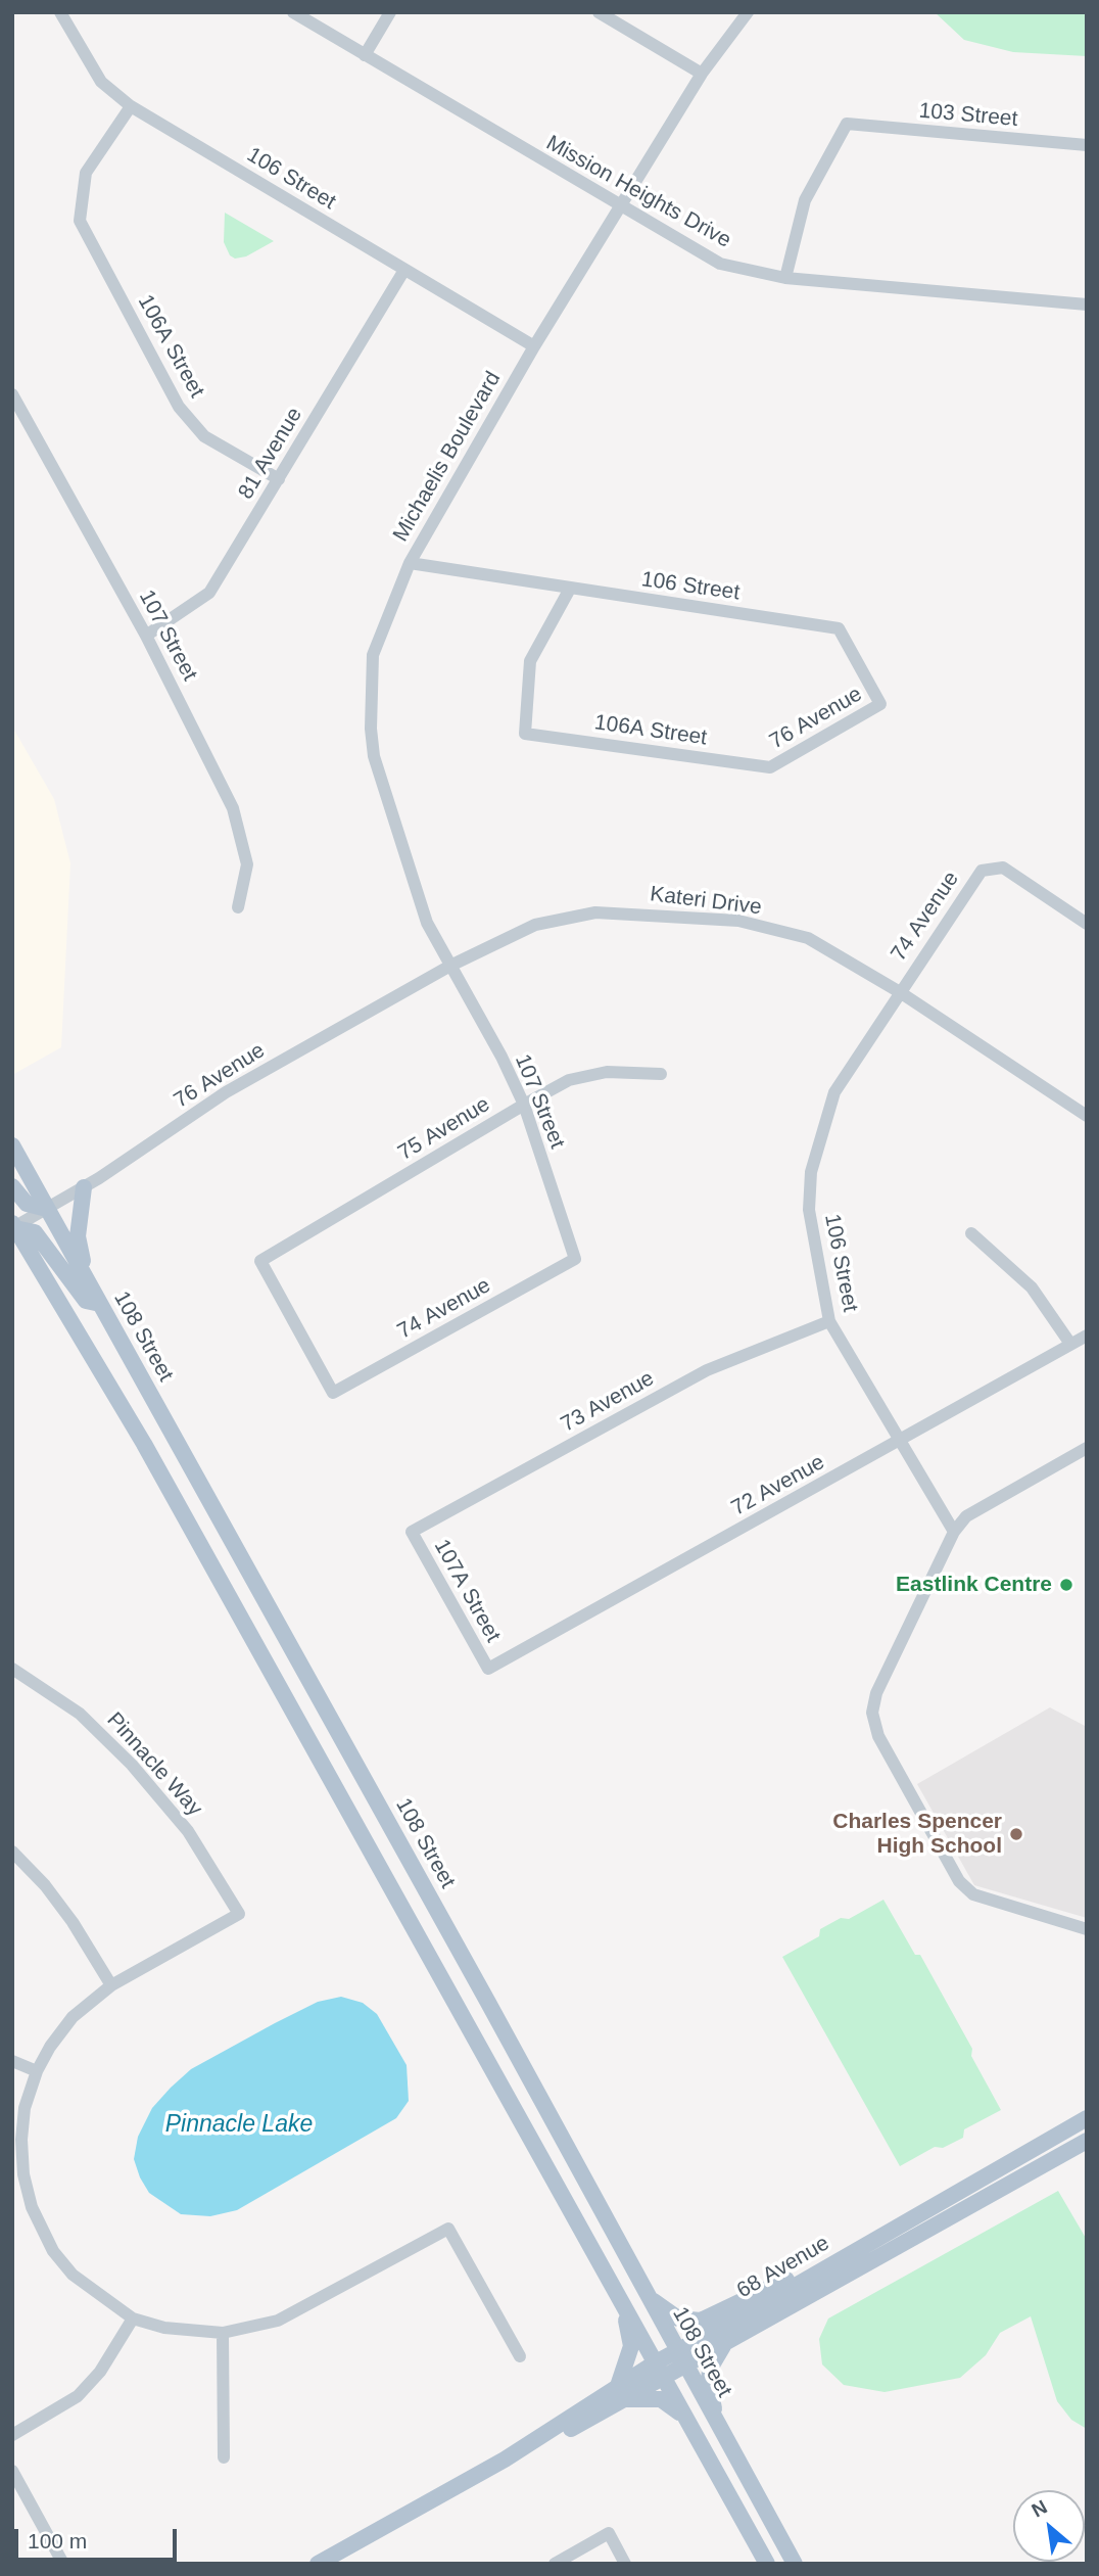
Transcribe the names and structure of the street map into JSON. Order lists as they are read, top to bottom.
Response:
{
  "streets": {
    "main road": ["108 Street", "68 Avenue"],
    "street": [
      "103 Street",
      "106 Street",
      "Mission Heights Drive",
      "106A Street",
      "81 Avenue",
      "Michaelis Boulevard",
      "107 Street",
      "76 Avenue",
      "Kateri Drive",
      "74 Avenue",
      "75 Avenue",
      "73 Avenue",
      "72 Avenue",
      "107A Street",
      "Pinnacle Way"
    ]
  },
  "crossings": [
    ["103 Street", "Mission Heights Drive"],
    ["106 Street", "106A Street"],
    ["106 Street", "81 Avenue"],
    ["106 Street", "Michaelis Boulevard"],
    ["106 Street", "76 Avenue"],
    ["106 Street", "Kateri Drive"],
    ["106 Street", "74 Avenue"],
    ["106 Street", "73 Avenue"],
    ["106 Street", "72 Avenue"],
    ["Mission Heights Drive", "Michaelis Boulevard"],
    ["106A Street", "81 Avenue"],
    ["106A Street", "76 Avenue"],
    ["81 Avenue", "107 Street"],
    ["Michaelis Boulevard", "107 Street"],
    ["Michaelis Boulevard", "76 Avenue"],
    ["Michaelis Boulevard", "Kateri Drive"],
    ["107 Street", "76 Avenue"],
    ["107 Street", "Kateri Drive"],
    ["107 Street", "74 Avenue"],
    ["107 Street", "75 Avenue"],
    ["76 Avenue", "Kateri Drive"],
    ["76 Avenue", "108 Street"],
    ["Kateri Drive", "74 Avenue"],
    ["74 Avenue", "75 Avenue"],
    ["108 Street", "68 Avenue"],
    ["73 Avenue", "107A Street"],
    ["72 Avenue", "107A Street"]
  ],
  "water": ["Pinnacle Lake"],
  "places": ["Eastlink Centre", "Charles Spencer High School"],
  "scale_bar": "100 m",
  "north": "top left"
}
